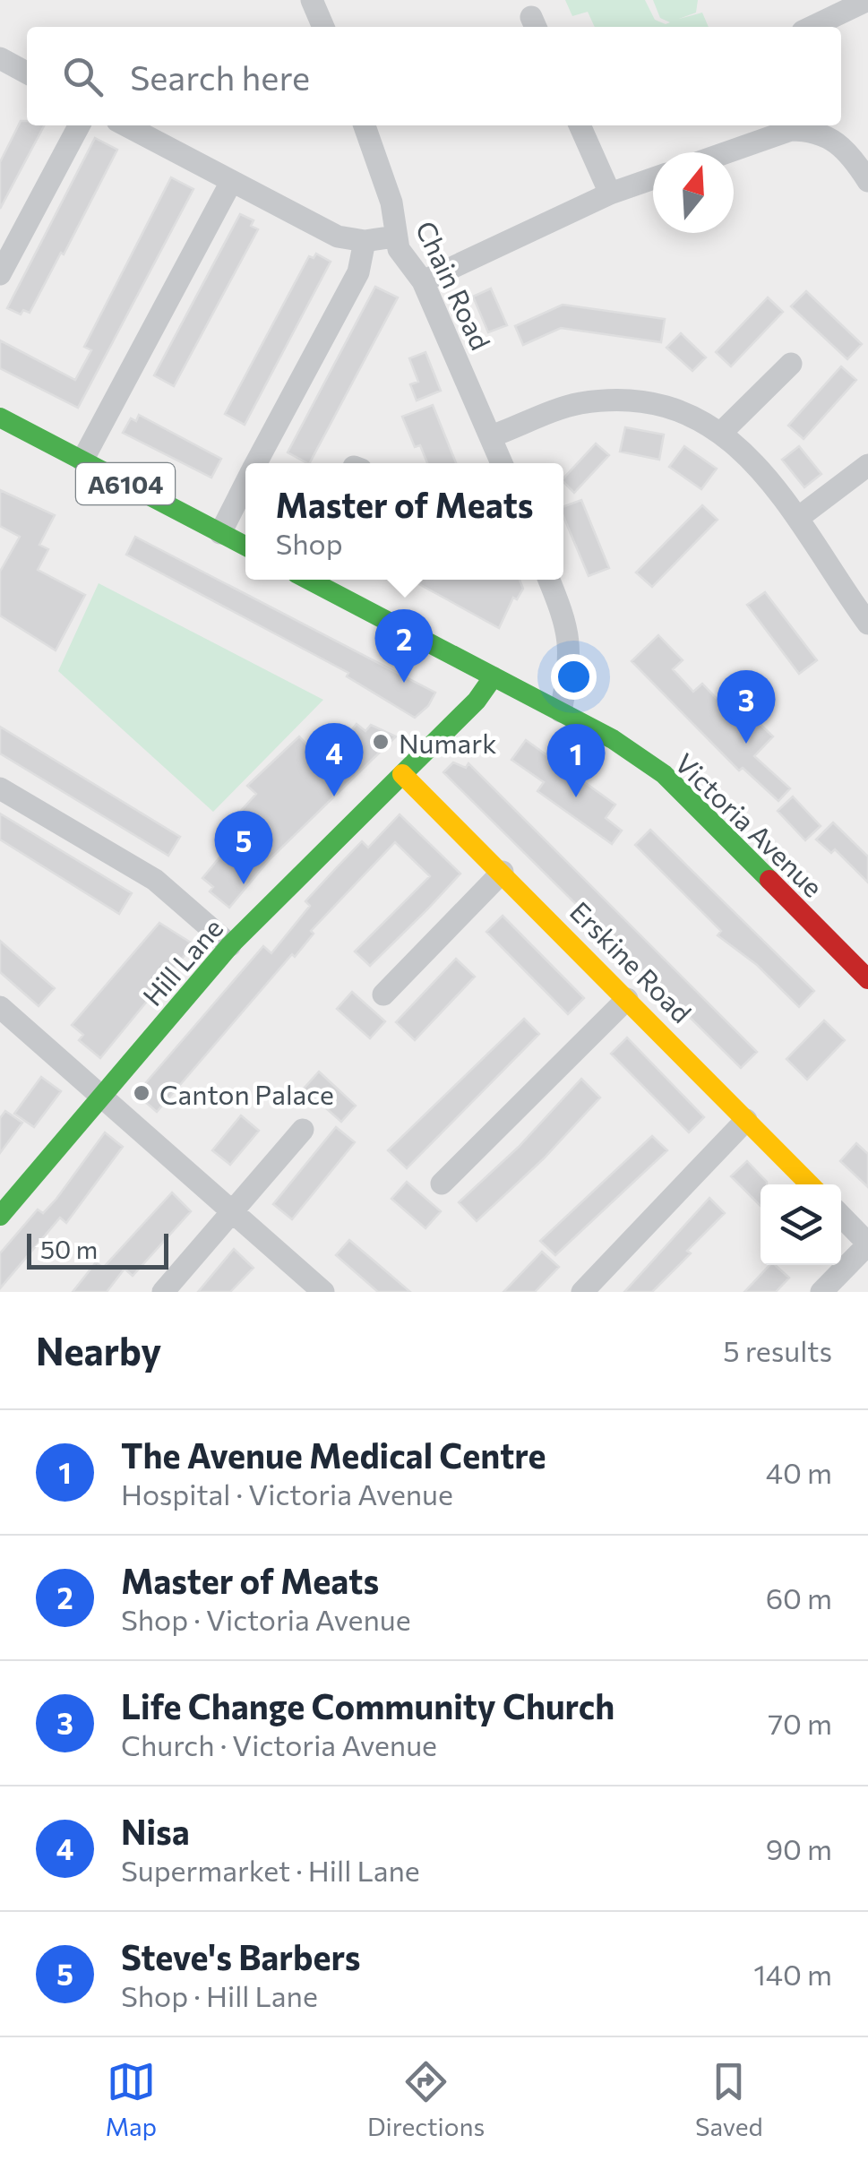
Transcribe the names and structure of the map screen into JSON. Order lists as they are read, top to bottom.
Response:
{
  "streets": {
    "street": [
      "Chain Road",
      "A6104",
      "Victoria Avenue",
      "Hill Lane",
      "Erskine Road"
    ]
  },
  "crossings": [
    ["Victoria Avenue", "Hill Lane"],
    ["Hill Lane", "Erskine Road"]
  ],
  "places": ["Numark", "Canton Palace"],
  "scale_bar": "50 m",
  "north": "top",
  "page": {
    "search": "Search here",
    "popup": ["Master of Meats", "Shop"],
    "pins": [
      "2",
      "3",
      "4",
      "1",
      "5"
    ],
    "scale": "50 m",
    "heading": ["Nearby", "5 results"],
    "list": [
      {
        "mark": "1",
        "name": "The Avenue Medical Centre",
        "note": "Hospital · Victoria Avenue",
        "value": "40 m"
      },
      {
        "mark": "2",
        "name": "Master of Meats",
        "note": "Shop · Victoria Avenue",
        "value": "60 m"
      },
      {
        "mark": "3",
        "name": "Life Change Community Church",
        "note": "Church · Victoria Avenue",
        "value": "70 m"
      },
      {
        "mark": "4",
        "name": "Nisa",
        "note": "Supermarket · Hill Lane",
        "value": "90 m"
      },
      {
        "mark": "5",
        "name": "Steve's Barbers",
        "note": "Shop · Hill Lane",
        "value": "140 m"
      }
    ],
    "nav": ["Map", "Directions", "Saved"]
  }
}
